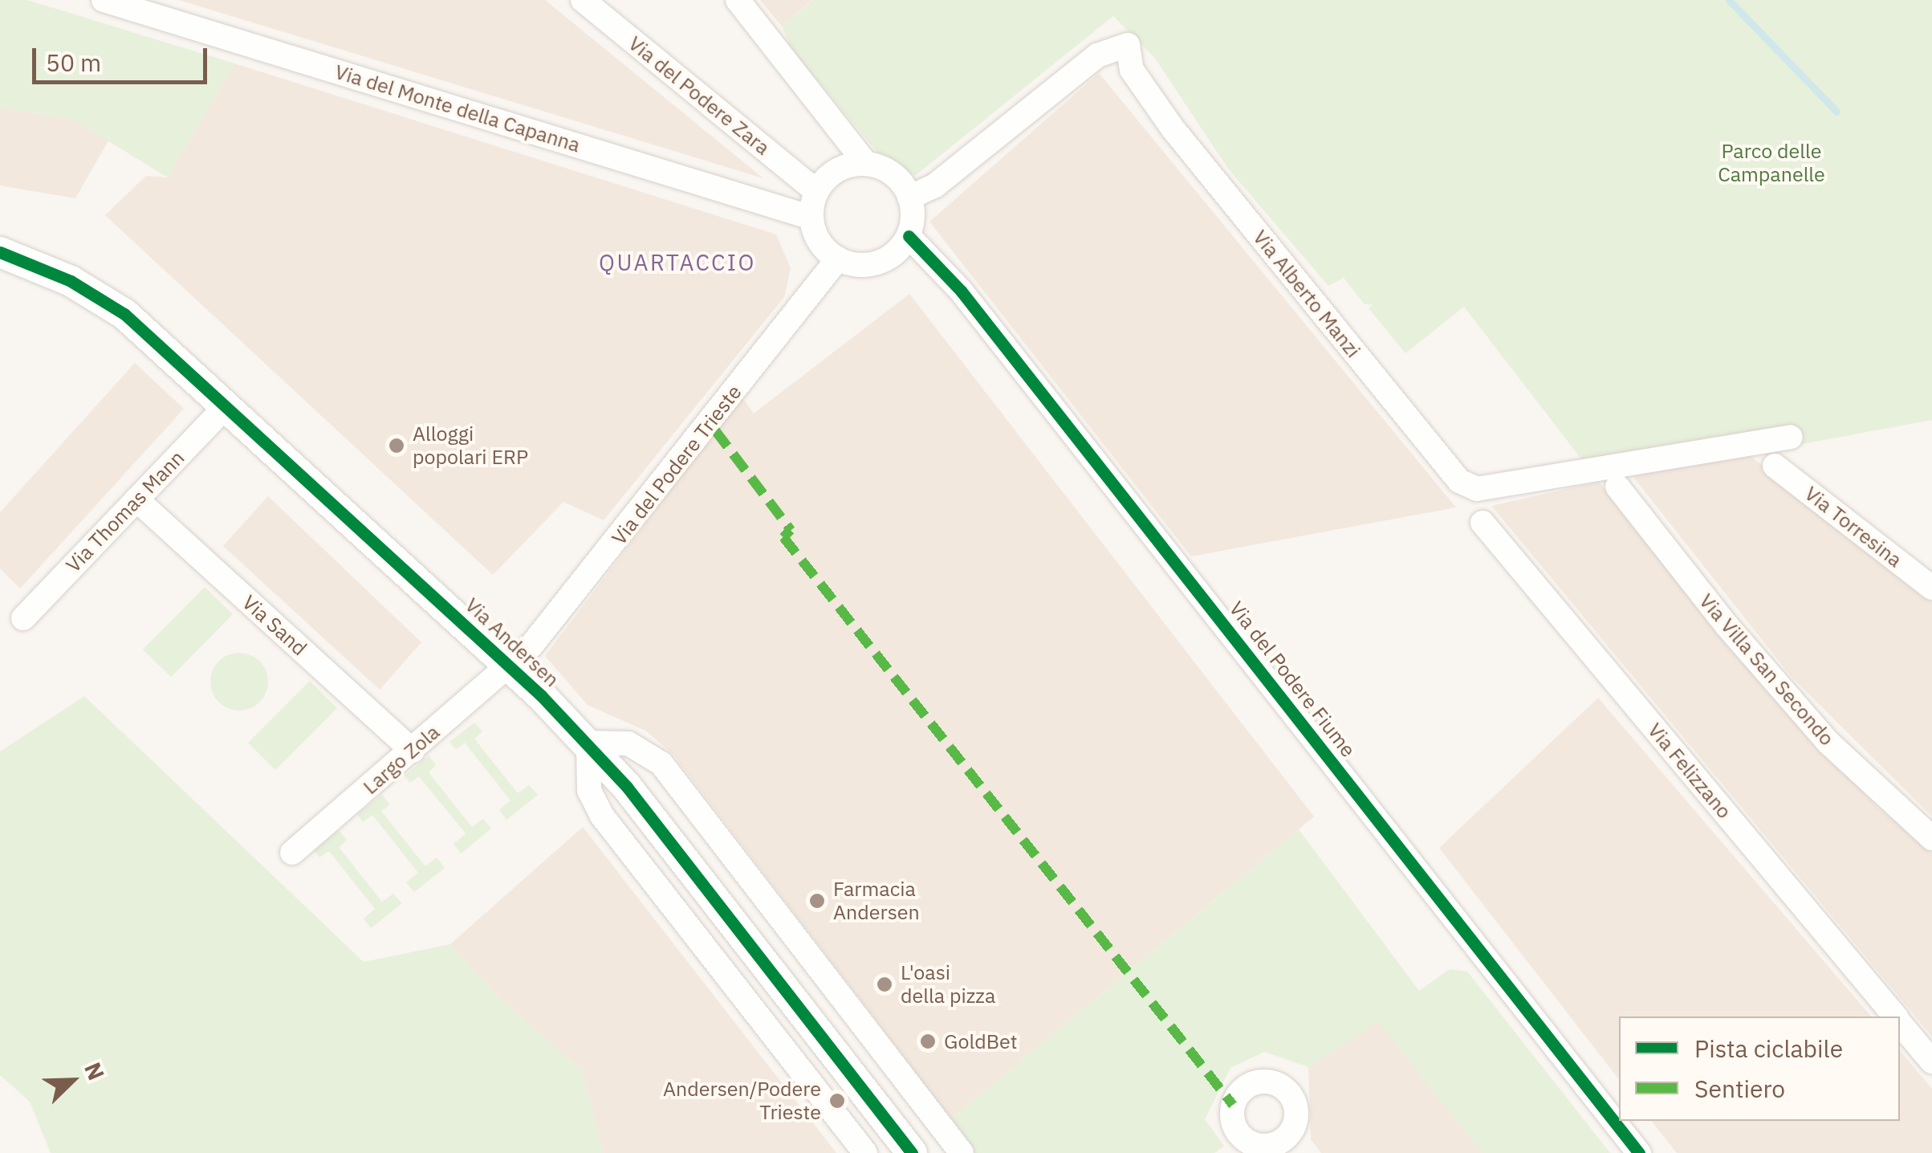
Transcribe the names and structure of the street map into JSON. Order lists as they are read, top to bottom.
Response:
{
  "streets": {
    "street": [
      "Via del Podere Zara",
      "Via del Monte della Capanna",
      "Via Alberto Manzi",
      "Via del Podere Trieste",
      "Via Thomas Mann",
      "Via Torresina",
      "Via Sand",
      "Via Andersen",
      "Via Villa San Secondo",
      "Via del Podere Fiume",
      "Largo Zola",
      "Via Felizzano"
    ]
  },
  "crossings": [
    ["Via del Podere Zara", "Via del Monte della Capanna"],
    ["Via del Podere Zara", "Via Alberto Manzi"],
    ["Via del Podere Zara", "Via del Podere Trieste"],
    ["Via del Podere Zara", "Via del Podere Fiume"],
    ["Via del Monte della Capanna", "Via Alberto Manzi"],
    ["Via del Monte della Capanna", "Via del Podere Trieste"],
    ["Via del Monte della Capanna", "Via del Podere Fiume"],
    ["Via Alberto Manzi", "Via del Podere Trieste"],
    ["Via Alberto Manzi", "Via del Podere Fiume"],
    ["Via del Podere Trieste", "Via Andersen"],
    ["Via del Podere Trieste", "Via del Podere Fiume"],
    ["Via del Podere Trieste", "Largo Zola"],
    ["Via Thomas Mann", "Via Sand"],
    ["Via Thomas Mann", "Via Andersen"],
    ["Via Sand", "Largo Zola"],
    ["Via Andersen", "Largo Zola"]
  ],
  "districts": ["QUARTACCIO"],
  "parks": ["Parco delle Campanelle"],
  "places": [
    "Alloggi popolari ERP",
    "Farmacia Andersen",
    "L'oasi della pizza",
    "GoldBet",
    "Andersen/Podere Trieste"
  ],
  "legend": ["Pista ciclabile", "Sentiero"],
  "scale_bar": "50 m",
  "north": "top right"
}
